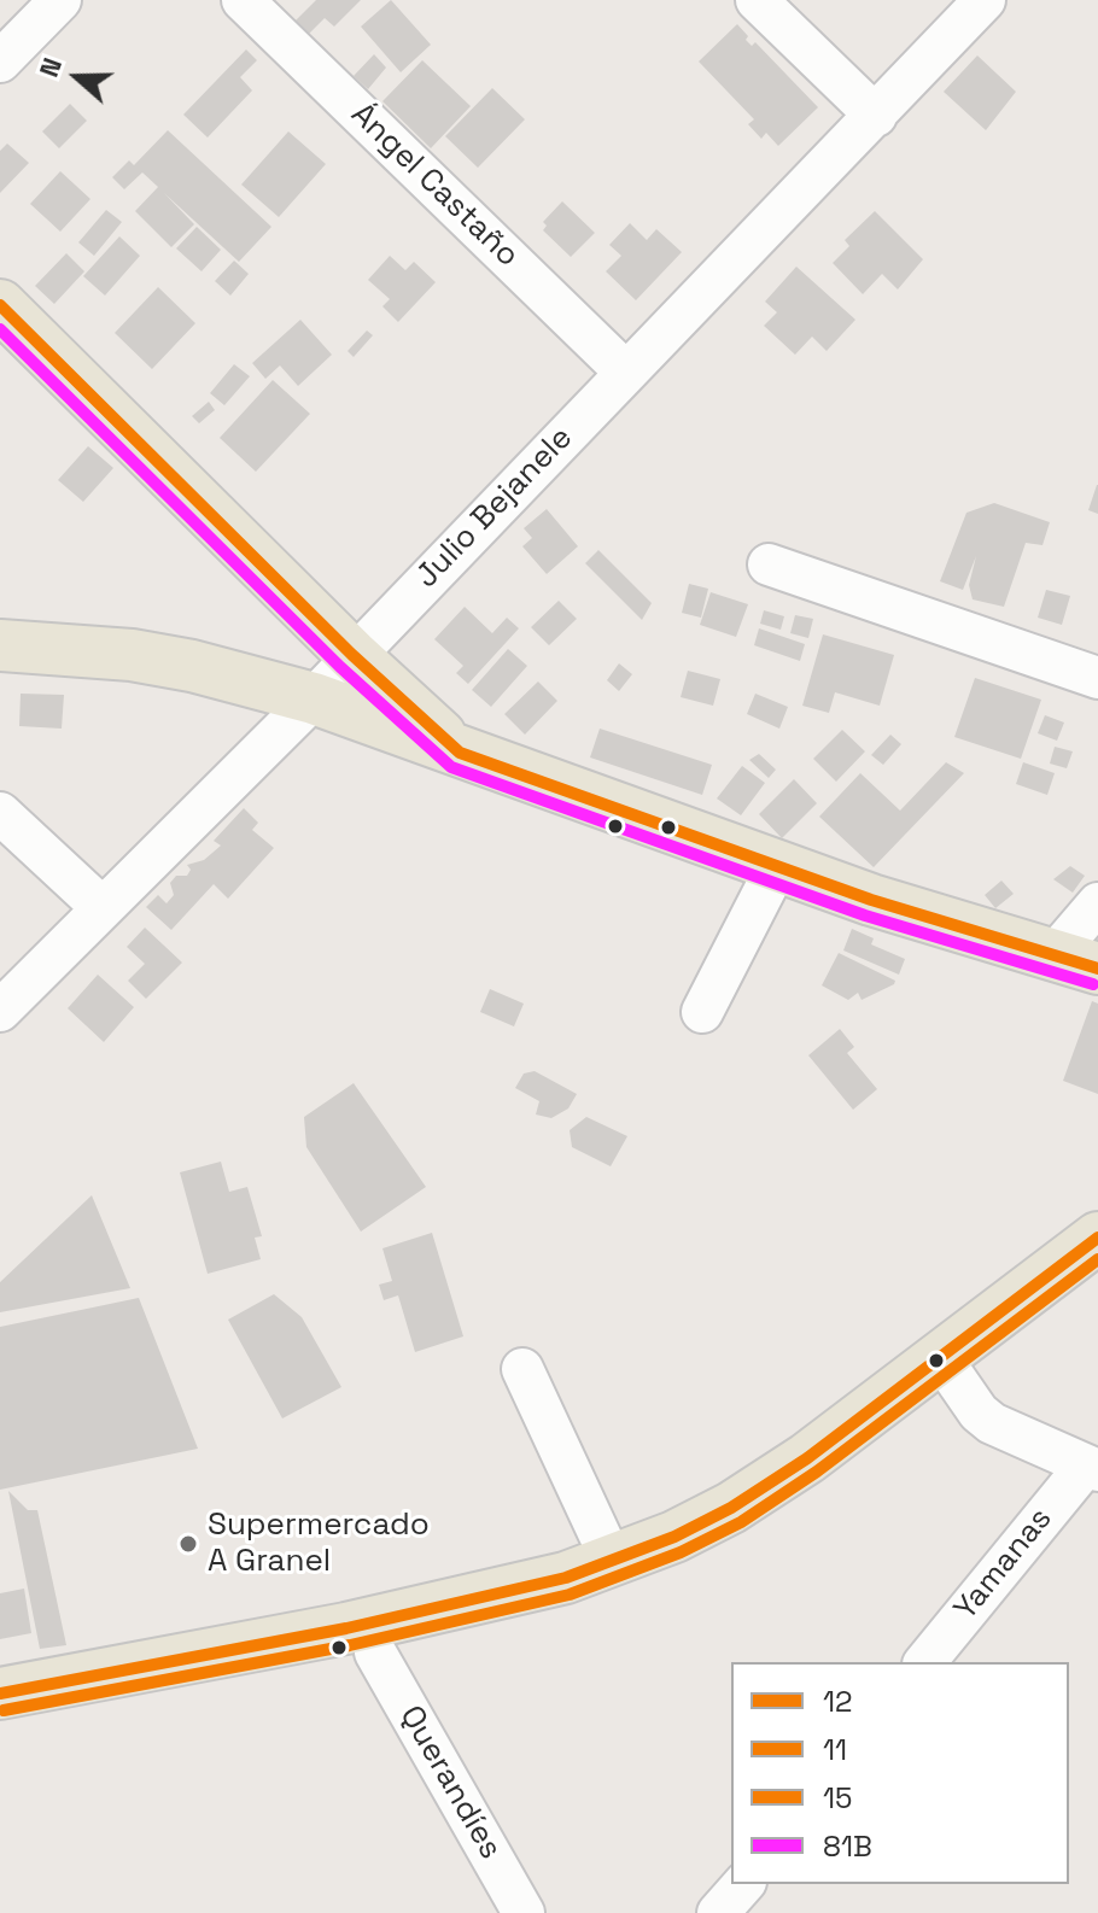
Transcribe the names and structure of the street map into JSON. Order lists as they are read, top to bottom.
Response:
{
  "streets": {
    "street": [
      "Ángel Castaño",
      "Julio Bejanele",
      "Yamanas",
      "Querandíes"
    ]
  },
  "crossings": [
    ["Ángel Castaño", "Julio Bejanele"]
  ],
  "places": ["Supermercado A Granel"],
  "lines": [
    "transit line 12",
    "transit line 81B",
    "transit line 11",
    "transit line 15"
  ],
  "legend": [
    "12",
    "11",
    "15",
    "81B"
  ],
  "north": "left"
}
